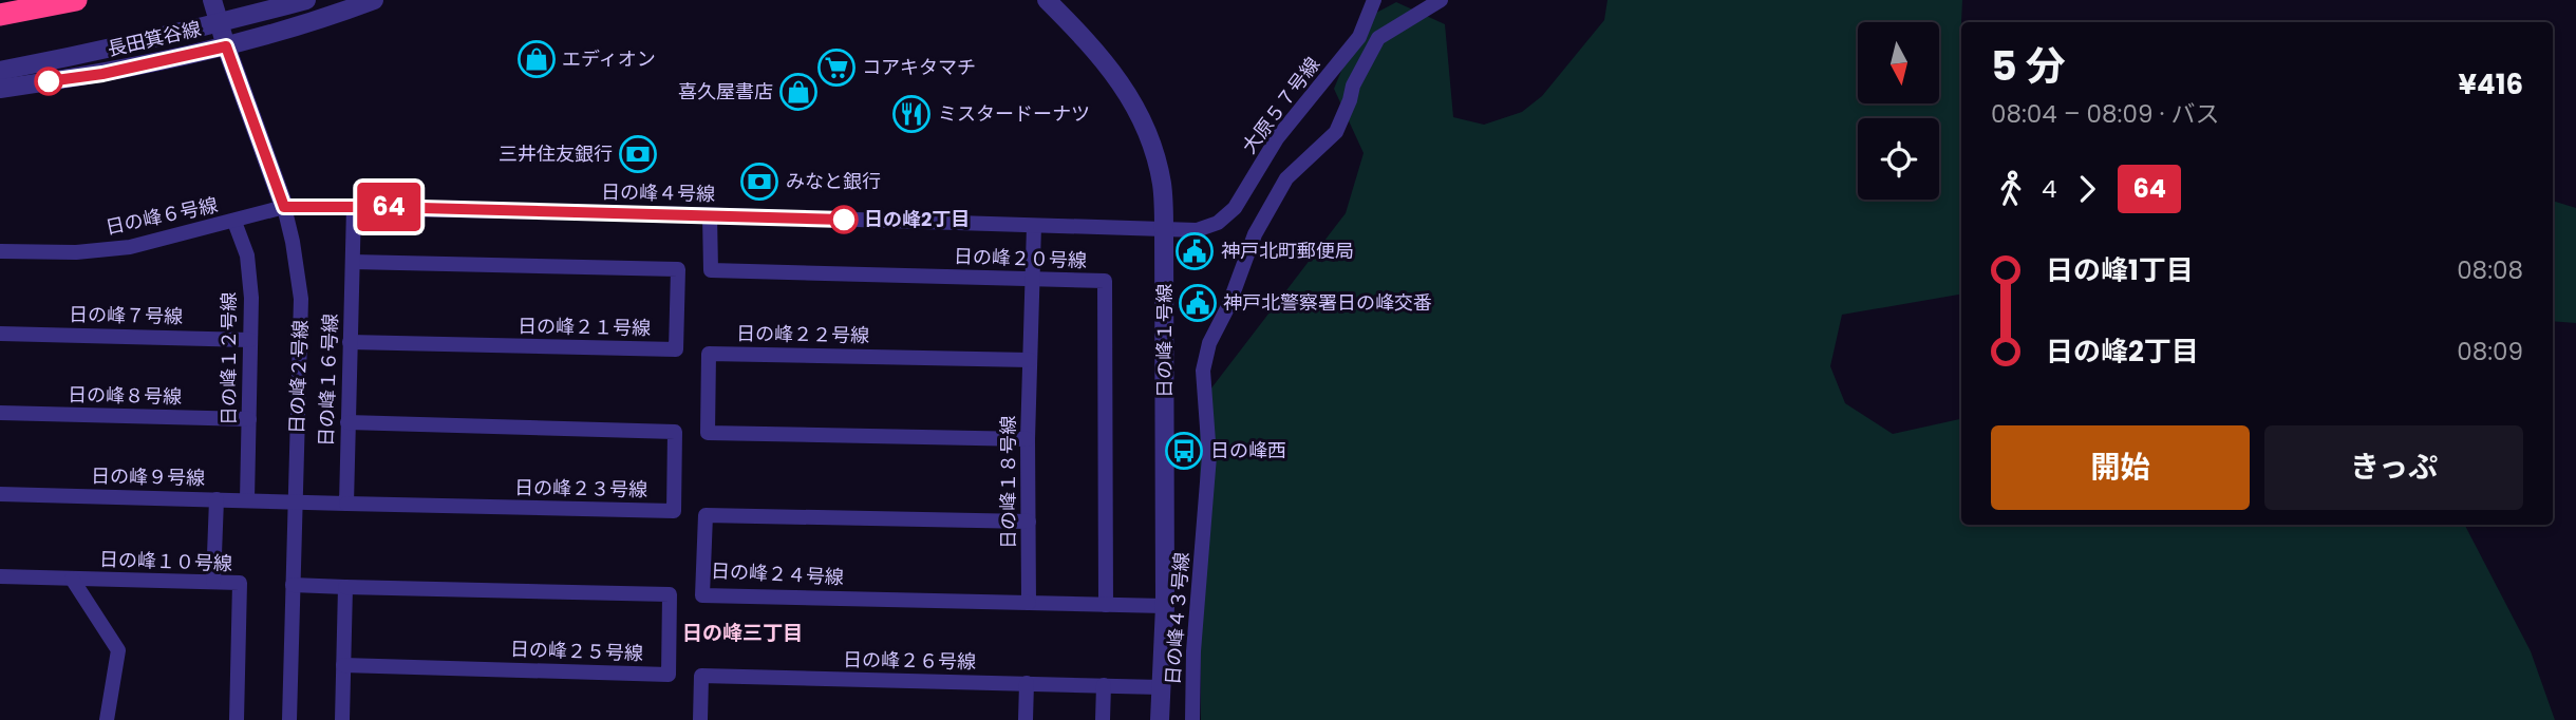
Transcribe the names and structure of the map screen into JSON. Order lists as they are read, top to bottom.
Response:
{
  "streets": {
    "street": [
      "長田箕谷線",
      "大原５７号線",
      "日の峰４号線",
      "日の峰６号線",
      "日の峰２０号線",
      "日の峰７号線",
      "日の峰２１号線",
      "日の峰２２号線",
      "日の峰１号線",
      "日の峰１２号線",
      "日の峰２号線",
      "日の峰１６号線",
      "日の峰８号線",
      "日の峰９号線",
      "日の峰１８号線",
      "日の峰２３号線",
      "日の峰１０号線",
      "日の峰２４号線",
      "日の峰４３号線",
      "日の峰２５号線",
      "日の峰２６号線"
    ]
  },
  "crossings": [
    ["長田箕谷線", "日の峰２号線"],
    ["大原５７号線", "日の峰４号線"],
    ["大原５７号線", "日の峰１号線"],
    ["日の峰４号線", "日の峰６号線"],
    ["日の峰４号線", "日の峰２０号線"],
    ["日の峰４号線", "日の峰１号線"],
    ["日の峰４号線", "日の峰２号線"],
    ["日の峰４号線", "日の峰１６号線"],
    ["日の峰４号線", "日の峰１８号線"],
    ["日の峰６号線", "日の峰１２号線"],
    ["日の峰６号線", "日の峰２号線"],
    ["日の峰２０号線", "日の峰１８号線"],
    ["日の峰７号線", "日の峰１２号線"],
    ["日の峰２１号線", "日の峰１６号線"],
    ["日の峰２２号線", "日の峰１８号線"],
    ["日の峰１号線", "日の峰２６号線"],
    ["日の峰１２号線", "日の峰８号線"],
    ["日の峰１２号線", "日の峰９号線"],
    ["日の峰２号線", "日の峰９号線"],
    ["日の峰１６号線", "日の峰２３号線"],
    ["日の峰１８号線", "日の峰２４号線"]
  ],
  "districts": ["日の峰三丁目"],
  "places": {
    "shop": ["エディオン", "喜久屋書店"],
    "supermarket": ["コアキタマチ"],
    "restaurant": ["ミスタードーナツ"],
    "bank": ["三井住友銀行", "みなと銀行"],
    "other": ["日の峰2丁目"],
    "public building": ["神戸北町郵便局", "神戸北警察署日の峰交番"],
    "bus stop": ["日の峰西"]
  },
  "lines": ["bus line 64"],
  "north": "bottom",
  "page": {
    "on_map": "64",
    "heading": ["5 分", "08:04 – 08:09 · バス", "¥416"],
    "legs": ["4", "64"],
    "list": [
      {
        "name": "日の峰1丁目",
        "value": "08:08"
      },
      {
        "name": "日の峰2丁目",
        "value": "08:09"
      }
    ],
    "buttons": ["開始", "きっぷ"]
  }
}
